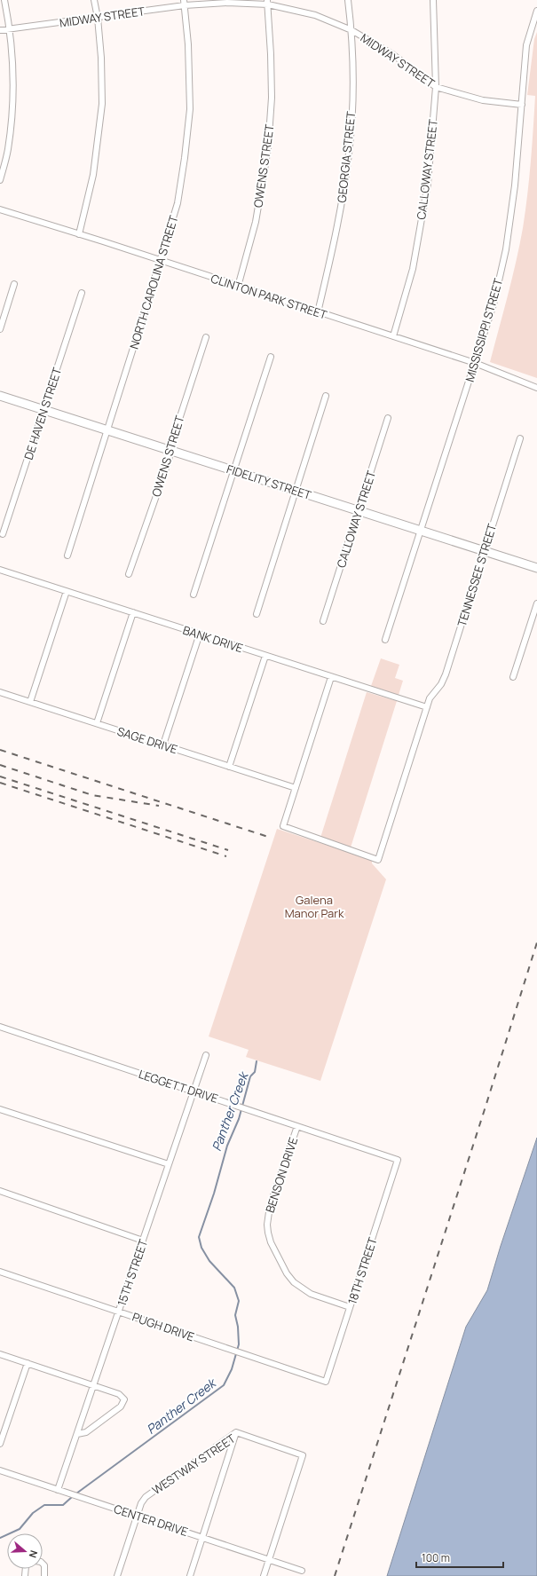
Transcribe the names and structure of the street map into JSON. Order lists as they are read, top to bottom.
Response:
{
  "streets": {
    "main road": ["FIDELITY STREET"],
    "street": [
      "MIDWAY STREET",
      "GEORGIA STREET",
      "OWENS STREET",
      "CALLOWAY STREET",
      "NORTH CAROLINA STREET",
      "CLINTON PARK STREET",
      "MISSISSIPPI STREET",
      "DE HAVEN STREET",
      "TENNESSEE STREET",
      "BANK DRIVE",
      "SAGE DRIVE",
      "LEGGETT DRIVE",
      "BENSON DRIVE",
      "18TH STREET",
      "15TH STREET",
      "PUGH DRIVE",
      "WESTWAY STREET",
      "CENTER DRIVE"
    ]
  },
  "crossings": [
    ["MIDWAY STREET", "GEORGIA STREET"],
    ["MIDWAY STREET", "OWENS STREET"],
    ["MIDWAY STREET", "CALLOWAY STREET"],
    ["MIDWAY STREET", "NORTH CAROLINA STREET"],
    ["MIDWAY STREET", "MISSISSIPPI STREET"],
    ["GEORGIA STREET", "CLINTON PARK STREET"],
    ["OWENS STREET", "CLINTON PARK STREET"],
    ["OWENS STREET", "FIDELITY STREET"],
    ["CALLOWAY STREET", "CLINTON PARK STREET"],
    ["CALLOWAY STREET", "FIDELITY STREET"],
    ["NORTH CAROLINA STREET", "CLINTON PARK STREET"],
    ["NORTH CAROLINA STREET", "FIDELITY STREET"],
    ["CLINTON PARK STREET", "MISSISSIPPI STREET"],
    ["MISSISSIPPI STREET", "FIDELITY STREET"],
    ["DE HAVEN STREET", "FIDELITY STREET"],
    ["FIDELITY STREET", "TENNESSEE STREET"],
    ["TENNESSEE STREET", "BANK DRIVE"],
    ["TENNESSEE STREET", "SAGE DRIVE"],
    ["LEGGETT DRIVE", "BENSON DRIVE"],
    ["LEGGETT DRIVE", "18TH STREET"],
    ["LEGGETT DRIVE", "15TH STREET"],
    ["BENSON DRIVE", "18TH STREET"],
    ["18TH STREET", "PUGH DRIVE"],
    ["15TH STREET", "PUGH DRIVE"],
    ["15TH STREET", "CENTER DRIVE"],
    ["WESTWAY STREET", "CENTER DRIVE"]
  ],
  "water": ["Panther Creek"],
  "parks": ["Galena Manor Park"],
  "scale_bar": "100 m",
  "north": "right"
}
